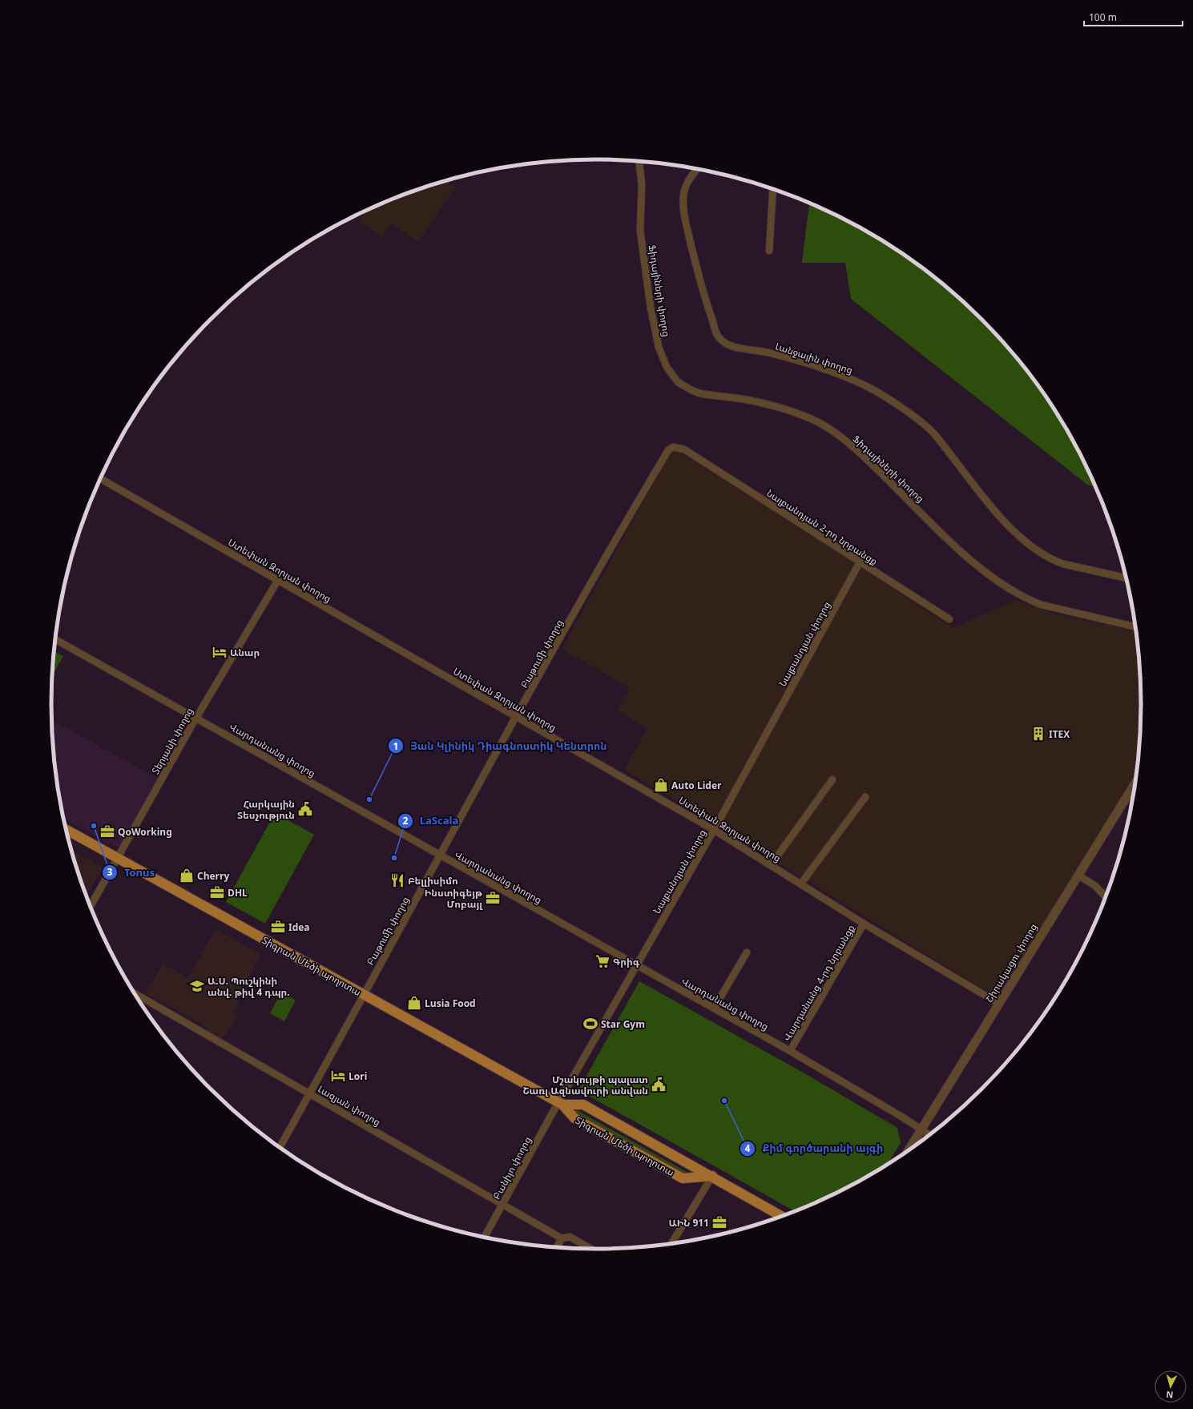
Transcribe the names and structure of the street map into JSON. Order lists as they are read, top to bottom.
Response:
{
  "streets": {
    "main road": ["Տիգրան Մեծի պողոտա"],
    "street": [
      "Ֆիդայիների փողոց",
      "Լանջային փողոց",
      "Նալբանդյան 2-րդ նրբանցք",
      "Ստեփան Զորյան փողոց",
      "Նալբանդյան փողոց",
      "Բաթումի փողոց",
      "Տերյանի փողոց",
      "Վարդանանց փողոց",
      "Շիրակացու փողոց",
      "Վարդանանց 4-րդ նրբանցք",
      "Լազյան փողոց",
      "Բանիյո փողոց"
    ]
  },
  "crossings": [
    ["Նալբանդյան 2-րդ նրբանցք", "Նալբանդյան փողոց"],
    ["Նալբանդյան 2-րդ նրբանցք", "Բաթումի փողոց"],
    ["Ստեփան Զորյան փողոց", "Նալբանդյան փողոց"],
    ["Ստեփան Զորյան փողոց", "Բաթումի փողոց"],
    ["Ստեփան Զորյան փողոց", "Տերյանի փողոց"],
    ["Ստեփան Զորյան փողոց", "Շիրակացու փողոց"],
    ["Ստեփան Զորյան փողոց", "Վարդանանց 4-րդ նրբանցք"],
    ["Նալբանդյան փողոց", "Վարդանանց փողոց"],
    ["Նալբանդյան փողոց", "Տիգրան Մեծի պողոտա"],
    ["Նալբանդյան փողոց", "Բանիյո փողոց"],
    ["Բաթումի փողոց", "Վարդանանց փողոց"],
    ["Բաթումի փողոց", "Տիգրան Մեծի պողոտա"],
    ["Բաթումի փողոց", "Լազյան փողոց"],
    ["Տերյանի փողոց", "Վարդանանց փողոց"],
    ["Տերյանի փողոց", "Տիգրան Մեծի պողոտա"],
    ["Վարդանանց փողոց", "Շիրակացու փողոց"],
    ["Վարդանանց փողոց", "Վարդանանց 4-րդ նրբանցք"],
    ["Տիգրան Մեծի պողոտա", "Բանիյո փողոց"],
    ["Լազյան փողոց", "Բանիյո փողոց"]
  ],
  "places": {
    "hotel": ["Անար", "Lori"],
    "building": ["ITEX"],
    "shop": ["Auto Lider", "Cherry", "Lusia Food"],
    "other": [
      "Յան Կլինիկ Դիագնոստիկ Կենտրոն",
      "Tonus",
      "LaScala",
      "Քիմ գործարանի այգի"
    ],
    "public building": ["Հարկային Տեսչություն", "Մշակույթի պալատ Շառլ Ազնավուրի անվան"],
    "office": [
      "QoWorking",
      "DHL",
      "Ինստիգեյթ Մոբայլ",
      "Idea",
      "ԱԻՆ 911"
    ],
    "restaurant": ["Բելլիսիմո"],
    "supermarket": ["Գրիգ"],
    "school or university": ["Ա.Ս. Պուշկինի անվ. թիվ 4 դպր."],
    "sports": ["Star Gym"]
  },
  "scale_bar": "100 m",
  "north": "bottom"
}
